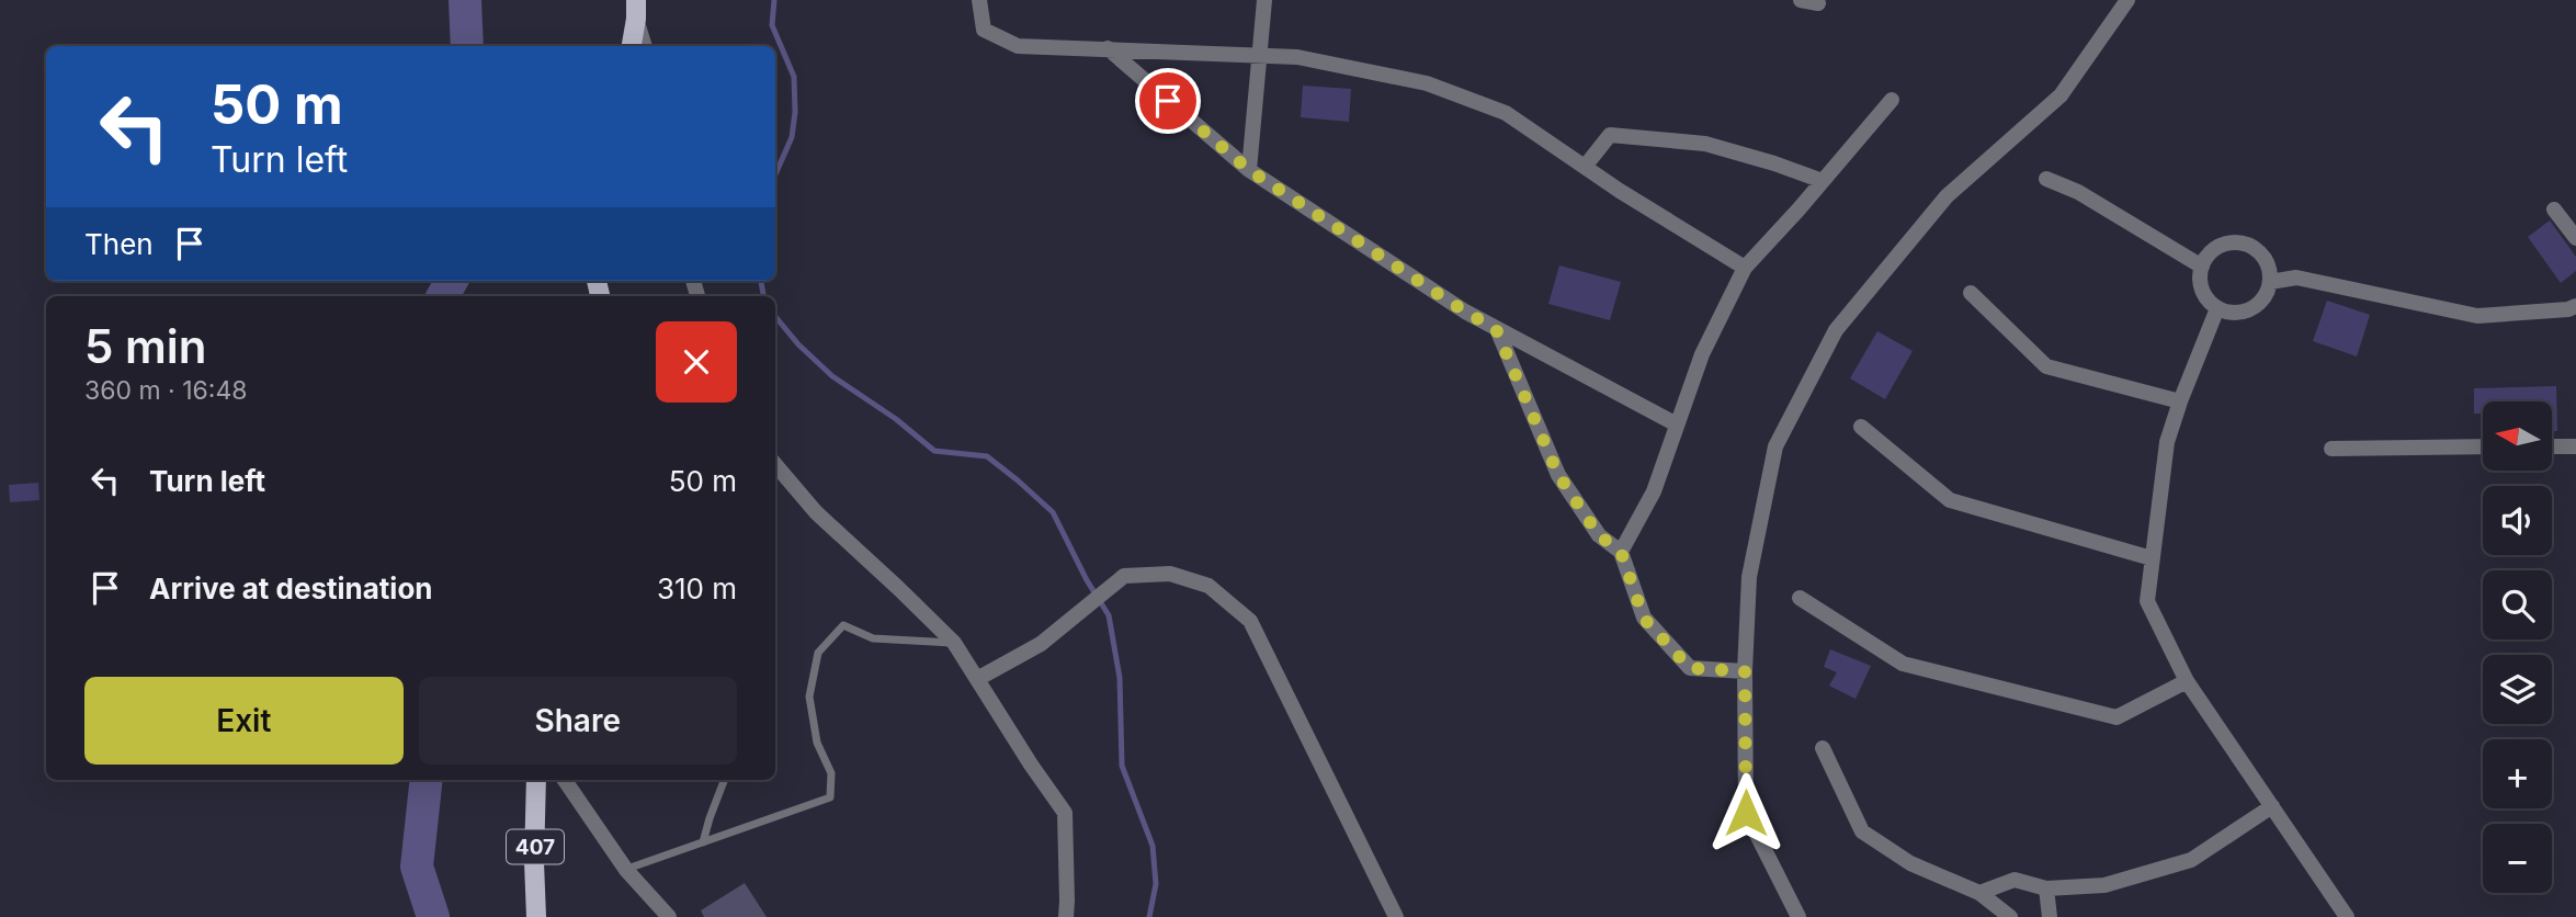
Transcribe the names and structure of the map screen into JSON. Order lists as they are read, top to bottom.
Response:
{
  "streets": {
    "main road": ["407"]
  },
  "north": "left",
  "page": {
    "turn": ["50 m", "Turn left"],
    "then": "Then",
    "heading": ["5 min", "360 m · 16:48"],
    "map_buttons": ["+", "−"],
    "list": [
      {
        "name": "Turn left",
        "value": "50 m"
      },
      {
        "name": "Arrive at destination",
        "value": "310 m"
      }
    ],
    "buttons": ["Exit", "Share"]
  }
}
